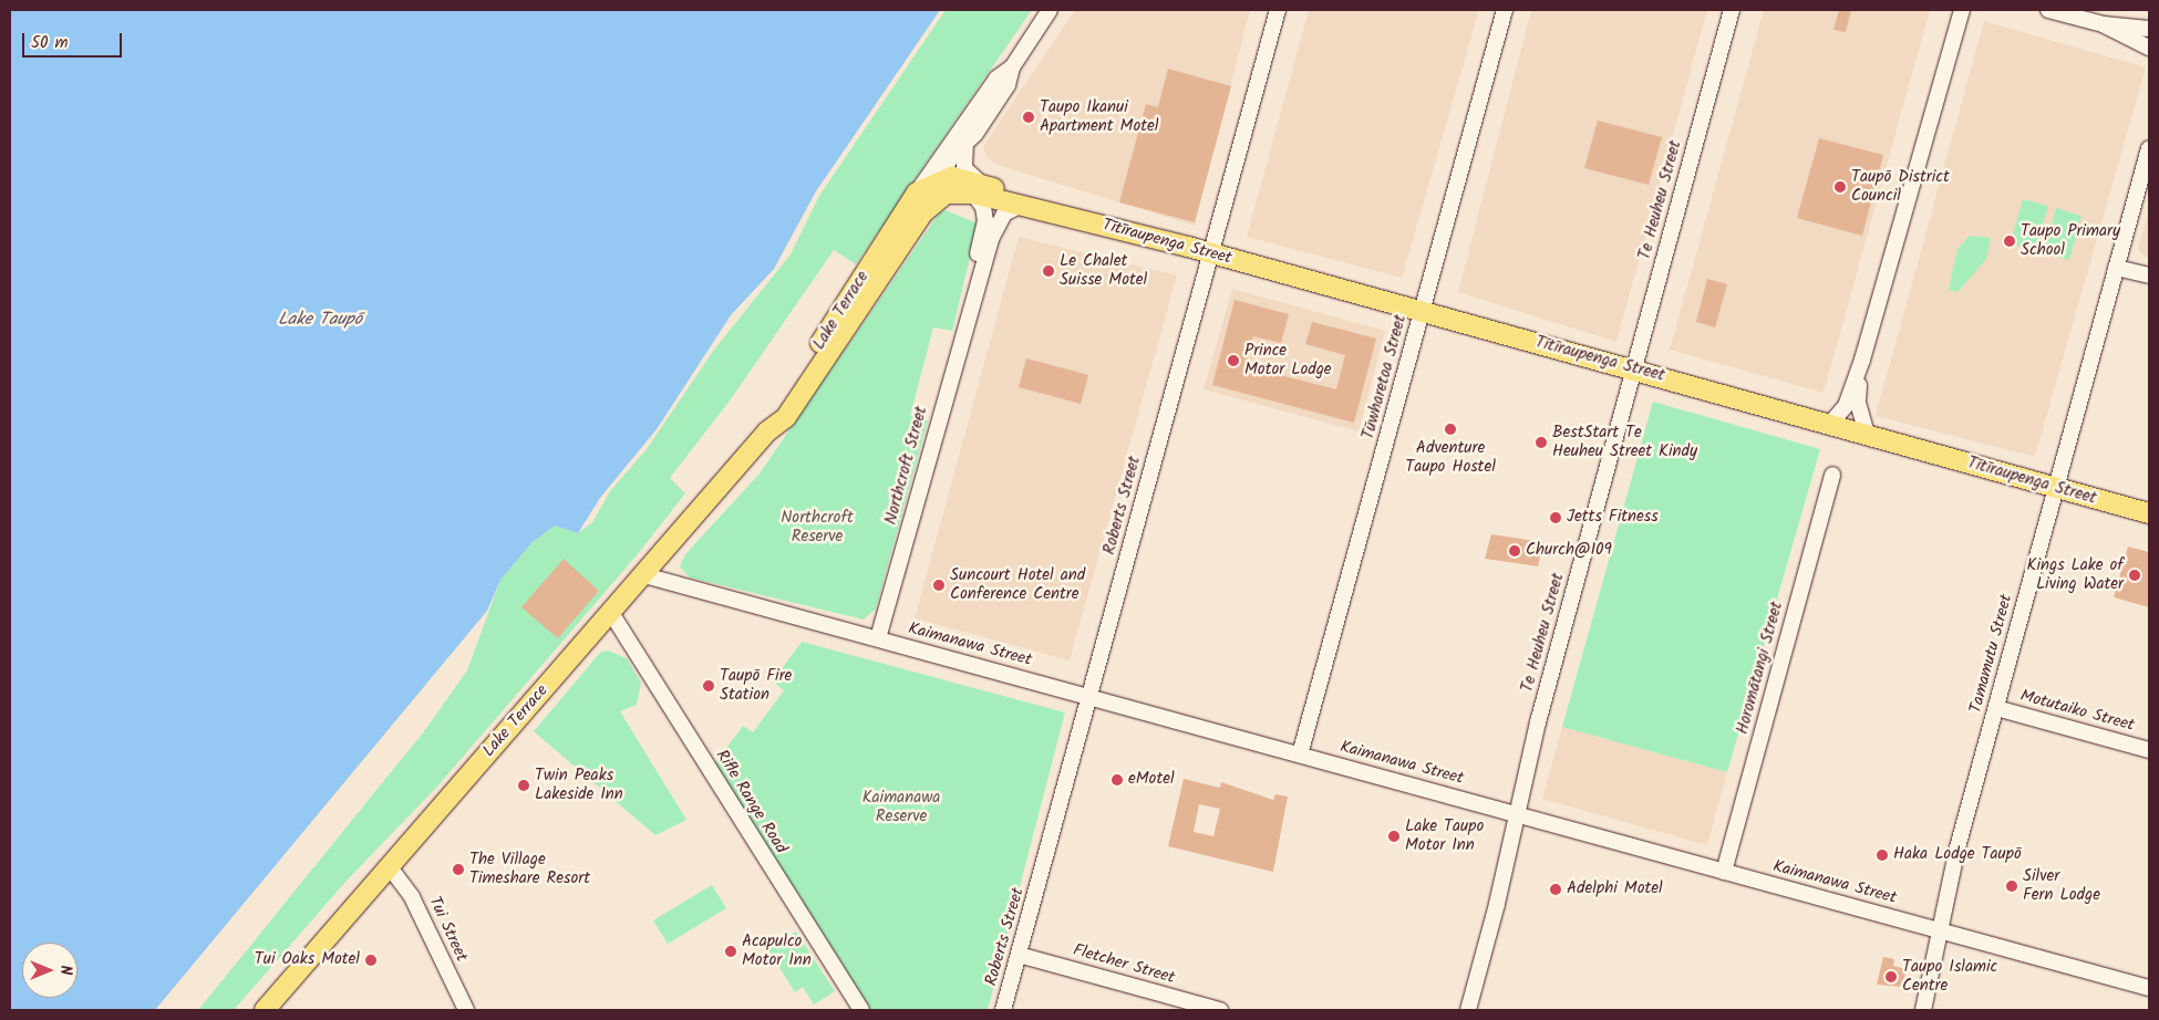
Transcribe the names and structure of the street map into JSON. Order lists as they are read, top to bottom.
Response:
{
  "streets": {
    "main road": ["Tītīraupenga Street", "Lake Terrace"],
    "street": [
      "Te Heuheu Street",
      "Tūwharetoa Street",
      "Northcroft Street",
      "Roberts Street",
      "Kaimanawa Street",
      "Tamamutu Street",
      "Horomātangi Street",
      "Motutaiko Street",
      "Rifle Range Road",
      "Tui Street",
      "Fletcher Street"
    ]
  },
  "crossings": [
    ["Te Heuheu Street", "Tītīraupenga Street"],
    ["Te Heuheu Street", "Kaimanawa Street"],
    ["Tītīraupenga Street", "Lake Terrace"],
    ["Tītīraupenga Street", "Tūwharetoa Street"],
    ["Tītīraupenga Street", "Northcroft Street"],
    ["Tītīraupenga Street", "Roberts Street"],
    ["Tītīraupenga Street", "Tamamutu Street"],
    ["Lake Terrace", "Northcroft Street"],
    ["Lake Terrace", "Kaimanawa Street"],
    ["Lake Terrace", "Rifle Range Road"],
    ["Lake Terrace", "Tui Street"],
    ["Tūwharetoa Street", "Kaimanawa Street"],
    ["Northcroft Street", "Kaimanawa Street"],
    ["Roberts Street", "Kaimanawa Street"],
    ["Roberts Street", "Fletcher Street"],
    ["Kaimanawa Street", "Tamamutu Street"],
    ["Kaimanawa Street", "Horomātangi Street"],
    ["Tamamutu Street", "Motutaiko Street"]
  ],
  "water": ["Lake Taupō"],
  "parks": ["Northcroft Reserve", "Kaimanawa Reserve"],
  "places": [
    "Taupo Ikanui Apartment Motel",
    "Taupō District Council",
    "Taupo Primary School",
    "Le Chalet Suisse Motel",
    "Prince Motor Lodge",
    "Adventure Taupo Hostel",
    "BestStart Te Heuheu Street Kindy",
    "Jetts Fitness",
    "Church@109",
    "Kings Lake of Living Water",
    "Suncourt Hotel and Conference Centre",
    "Taupō Fire Station",
    "eMotel",
    "Twin Peaks Lakeside Inn",
    "Lake Taupo Motor Inn",
    "Haka Lodge Taupō",
    "The Village Timeshare Resort",
    "Silver Fern Lodge",
    "Adelphi Motel",
    "Acapulco Motor Inn",
    "Tui Oaks Motel",
    "Taupo Islamic Centre"
  ],
  "scale_bar": "50 m",
  "north": "right"
}
